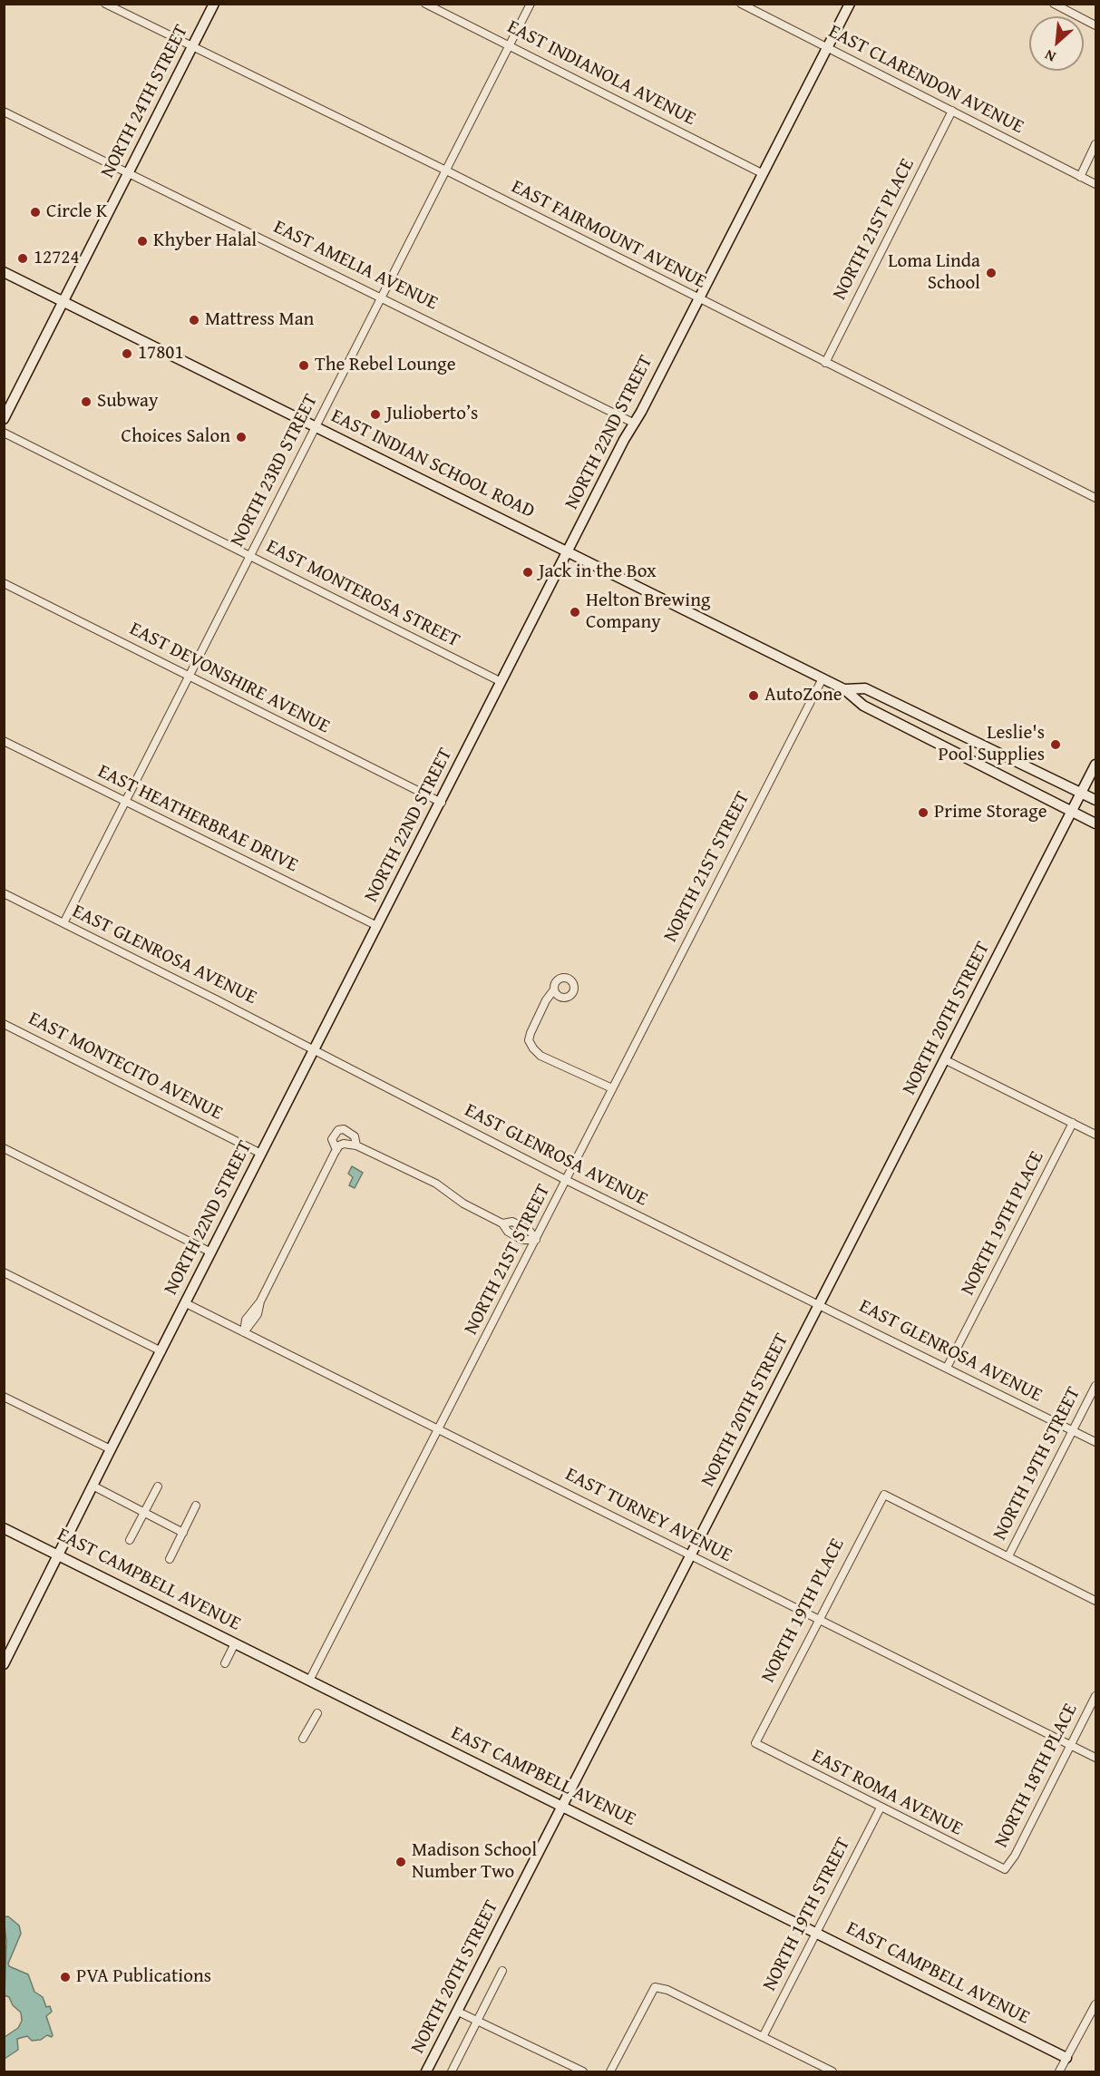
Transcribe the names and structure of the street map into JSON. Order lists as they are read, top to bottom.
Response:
{
  "streets": {
    "street": [
      "EAST INDIANOLA AVENUE",
      "EAST CLARENDON AVENUE",
      "NORTH 24TH STREET",
      "NORTH 21ST PLACE",
      "EAST FAIRMOUNT AVENUE",
      "EAST AMELIA AVENUE",
      "NORTH 22ND STREET",
      "EAST INDIAN SCHOOL ROAD",
      "NORTH 23RD STREET",
      "EAST MONTEROSA STREET",
      "EAST DEVONSHIRE AVENUE",
      "EAST HEATHERBRAE DRIVE",
      "NORTH 21ST STREET",
      "EAST GLENROSA AVENUE",
      "NORTH 20TH STREET",
      "EAST MONTECITO AVENUE",
      "NORTH 19TH PLACE",
      "NORTH 19TH STREET",
      "EAST TURNEY AVENUE",
      "EAST CAMPBELL AVENUE",
      "NORTH 18TH PLACE",
      "EAST ROMA AVENUE"
    ]
  },
  "crossings": [
    ["EAST INDIANOLA AVENUE", "NORTH 22ND STREET"],
    ["EAST INDIANOLA AVENUE", "NORTH 23RD STREET"],
    ["EAST CLARENDON AVENUE", "NORTH 21ST PLACE"],
    ["EAST CLARENDON AVENUE", "NORTH 22ND STREET"],
    ["NORTH 24TH STREET", "EAST FAIRMOUNT AVENUE"],
    ["NORTH 24TH STREET", "EAST AMELIA AVENUE"],
    ["NORTH 24TH STREET", "EAST INDIAN SCHOOL ROAD"],
    ["NORTH 21ST PLACE", "EAST FAIRMOUNT AVENUE"],
    ["EAST FAIRMOUNT AVENUE", "NORTH 22ND STREET"],
    ["EAST FAIRMOUNT AVENUE", "NORTH 23RD STREET"],
    ["EAST AMELIA AVENUE", "NORTH 22ND STREET"],
    ["EAST AMELIA AVENUE", "NORTH 23RD STREET"],
    ["NORTH 22ND STREET", "EAST INDIAN SCHOOL ROAD"],
    ["NORTH 22ND STREET", "EAST MONTEROSA STREET"],
    ["NORTH 22ND STREET", "EAST DEVONSHIRE AVENUE"],
    ["NORTH 22ND STREET", "EAST HEATHERBRAE DRIVE"],
    ["NORTH 22ND STREET", "EAST GLENROSA AVENUE"],
    ["NORTH 22ND STREET", "EAST MONTECITO AVENUE"],
    ["NORTH 22ND STREET", "EAST TURNEY AVENUE"],
    ["NORTH 22ND STREET", "EAST CAMPBELL AVENUE"],
    ["EAST INDIAN SCHOOL ROAD", "NORTH 23RD STREET"],
    ["EAST INDIAN SCHOOL ROAD", "NORTH 21ST STREET"],
    ["EAST INDIAN SCHOOL ROAD", "NORTH 20TH STREET"],
    ["NORTH 23RD STREET", "EAST MONTEROSA STREET"],
    ["NORTH 23RD STREET", "EAST DEVONSHIRE AVENUE"],
    ["NORTH 23RD STREET", "EAST HEATHERBRAE DRIVE"],
    ["NORTH 23RD STREET", "EAST GLENROSA AVENUE"],
    ["NORTH 21ST STREET", "EAST GLENROSA AVENUE"],
    ["NORTH 21ST STREET", "EAST TURNEY AVENUE"],
    ["NORTH 21ST STREET", "EAST CAMPBELL AVENUE"],
    ["EAST GLENROSA AVENUE", "NORTH 20TH STREET"],
    ["EAST GLENROSA AVENUE", "NORTH 19TH PLACE"],
    ["EAST GLENROSA AVENUE", "NORTH 19TH STREET"],
    ["NORTH 20TH STREET", "EAST TURNEY AVENUE"],
    ["NORTH 20TH STREET", "EAST CAMPBELL AVENUE"],
    ["NORTH 19TH PLACE", "NORTH 19TH STREET"],
    ["NORTH 19TH PLACE", "EAST TURNEY AVENUE"],
    ["NORTH 19TH PLACE", "EAST ROMA AVENUE"],
    ["NORTH 19TH STREET", "EAST CAMPBELL AVENUE"],
    ["NORTH 19TH STREET", "EAST ROMA AVENUE"],
    ["EAST TURNEY AVENUE", "NORTH 18TH PLACE"],
    ["NORTH 18TH PLACE", "EAST ROMA AVENUE"]
  ],
  "places": [
    "Circle K",
    "Khyber Halal",
    "12724",
    "Loma Linda School",
    "Mattress Man",
    "17801",
    "The Rebel Lounge",
    "Subway",
    "Julioberto’s",
    "Choices Salon",
    "Jack in the Box",
    "Helton Brewing Company",
    "AutoZone",
    "Leslie's Pool Supplies",
    "Prime Storage",
    "Madison School Number Two",
    "PVA Publications"
  ],
  "north": "bottom left"
}
